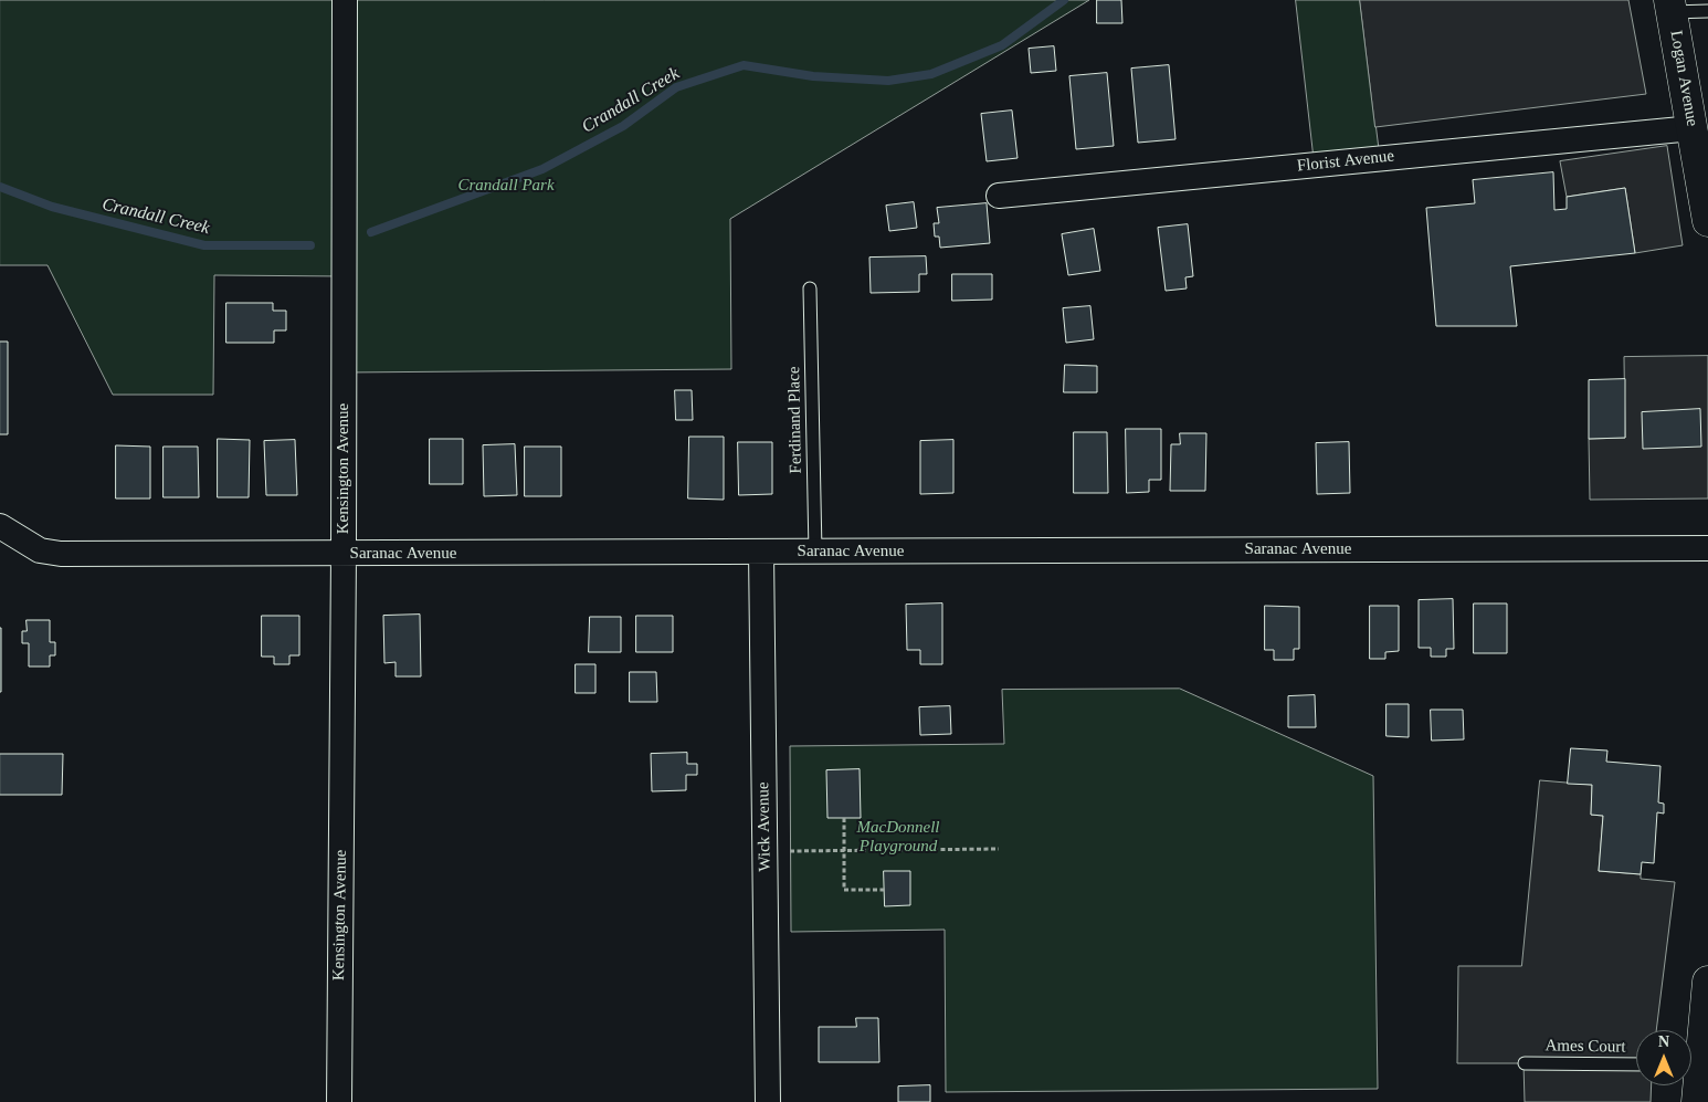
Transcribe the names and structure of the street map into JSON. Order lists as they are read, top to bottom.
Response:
{
  "streets": {
    "street": [
      "Logan Avenue",
      "Florist Avenue",
      "Kensington Avenue",
      "Saranac Avenue",
      "Wick Avenue"
    ],
    "lane": ["Ferdinand Place", "Ames Court"]
  },
  "crossings": [
    ["Logan Avenue", "Florist Avenue"],
    ["Ferdinand Place", "Saranac Avenue"],
    ["Kensington Avenue", "Saranac Avenue"],
    ["Saranac Avenue", "Wick Avenue"]
  ],
  "water": ["Crandall Creek"],
  "parks": ["Crandall Park", "MacDonnell Playground"],
  "north": "top"
}
